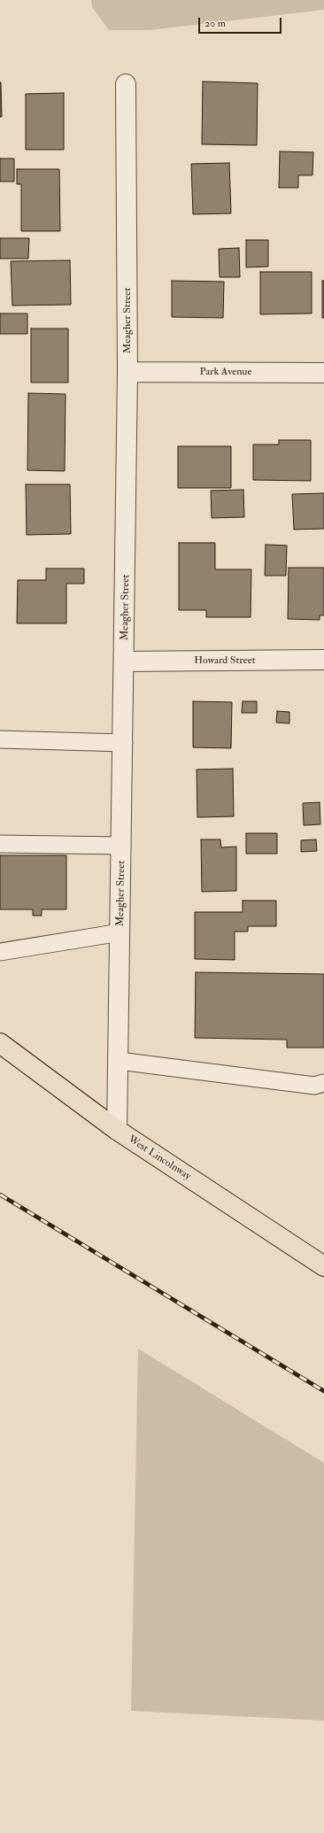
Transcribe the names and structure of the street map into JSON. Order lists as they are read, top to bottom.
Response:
{
  "streets": {
    "main road": ["West Lincolnway"],
    "street": ["Meagher Street", "Park Avenue", "Howard Street"]
  },
  "crossings": [
    ["Meagher Street", "Park Avenue"],
    ["Meagher Street", "Howard Street"],
    ["Meagher Street", "West Lincolnway"]
  ],
  "scale_bar": "20 m"
}
